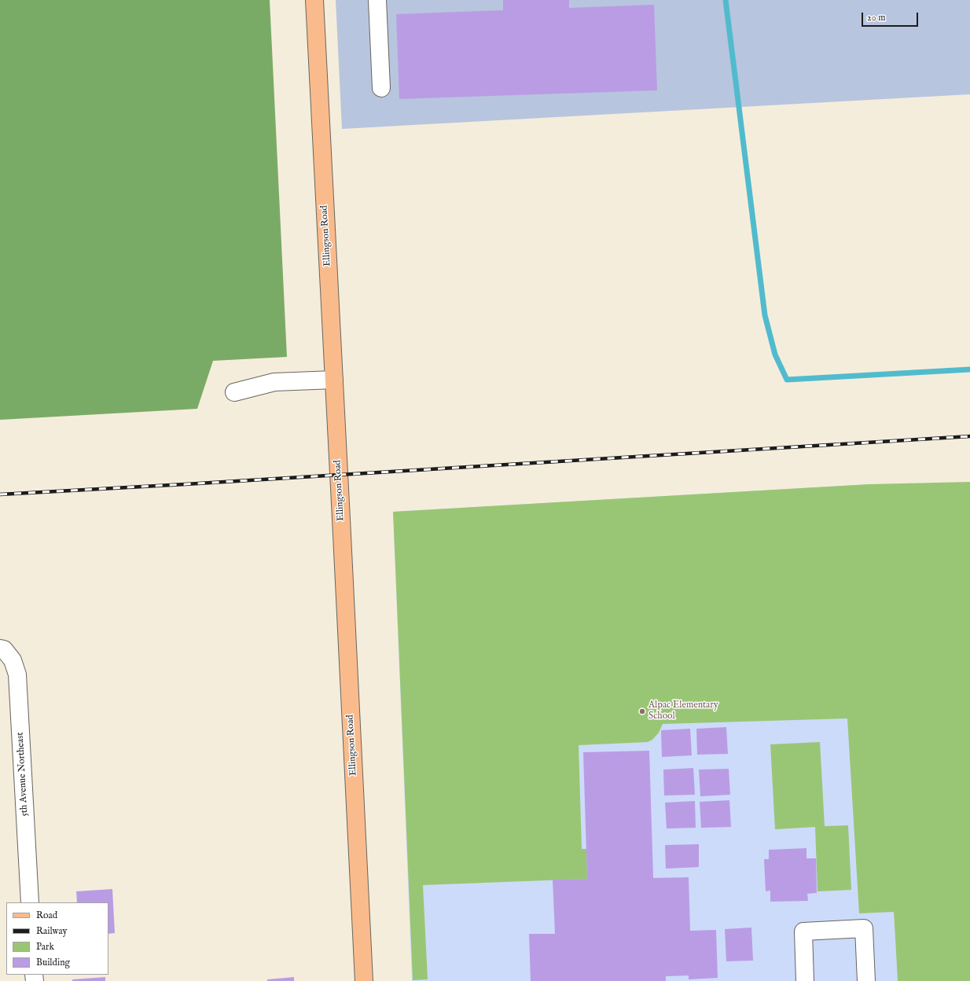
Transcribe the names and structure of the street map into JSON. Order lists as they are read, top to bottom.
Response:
{
  "streets": {
    "main road": ["Ellingson Road"],
    "street": ["5th Avenue Northeast"]
  },
  "places": ["Alpac Elementary School"],
  "legend": [
    "Road",
    "Railway",
    "Park",
    "Building"
  ],
  "scale_bar": "20 m"
}
